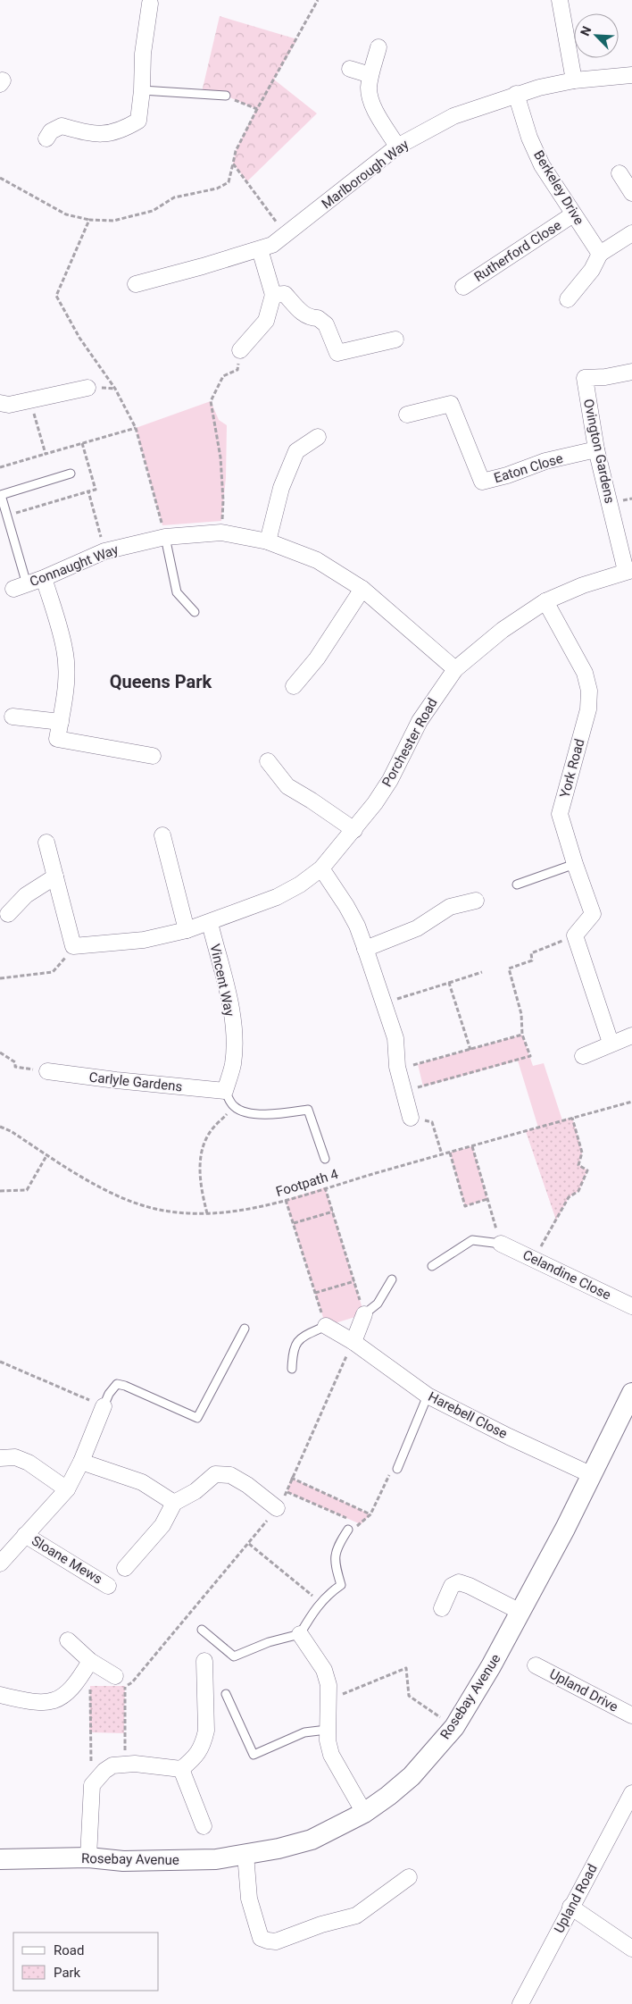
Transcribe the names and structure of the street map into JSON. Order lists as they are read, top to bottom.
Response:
{
  "streets": {
    "street": [
      "Marlborough Way",
      "Berkeley Drive",
      "Rutherford Close",
      "Ovington Gardens",
      "Eaton Close",
      "Connaught Way",
      "Porchester Road",
      "York Road",
      "Vincent Way",
      "Carlyle Gardens",
      "Celandine Close",
      "Harebell Close",
      "Sloane Mews",
      "Upland Drive",
      "Rosebay Avenue",
      "Upland Road"
    ],
    "path": ["Footpath 4"]
  },
  "crossings": [
    ["Marlborough Way", "Berkeley Drive"],
    ["Berkeley Drive", "Rutherford Close"],
    ["Ovington Gardens", "Eaton Close"],
    ["Ovington Gardens", "Porchester Road"],
    ["Connaught Way", "Porchester Road"],
    ["Porchester Road", "York Road"],
    ["Porchester Road", "Vincent Way"],
    ["Vincent Way", "Carlyle Gardens"],
    ["Harebell Close", "Rosebay Avenue"]
  ],
  "districts": ["Queens Park"],
  "legend": ["Road", "Park"],
  "north": "top left"
}
